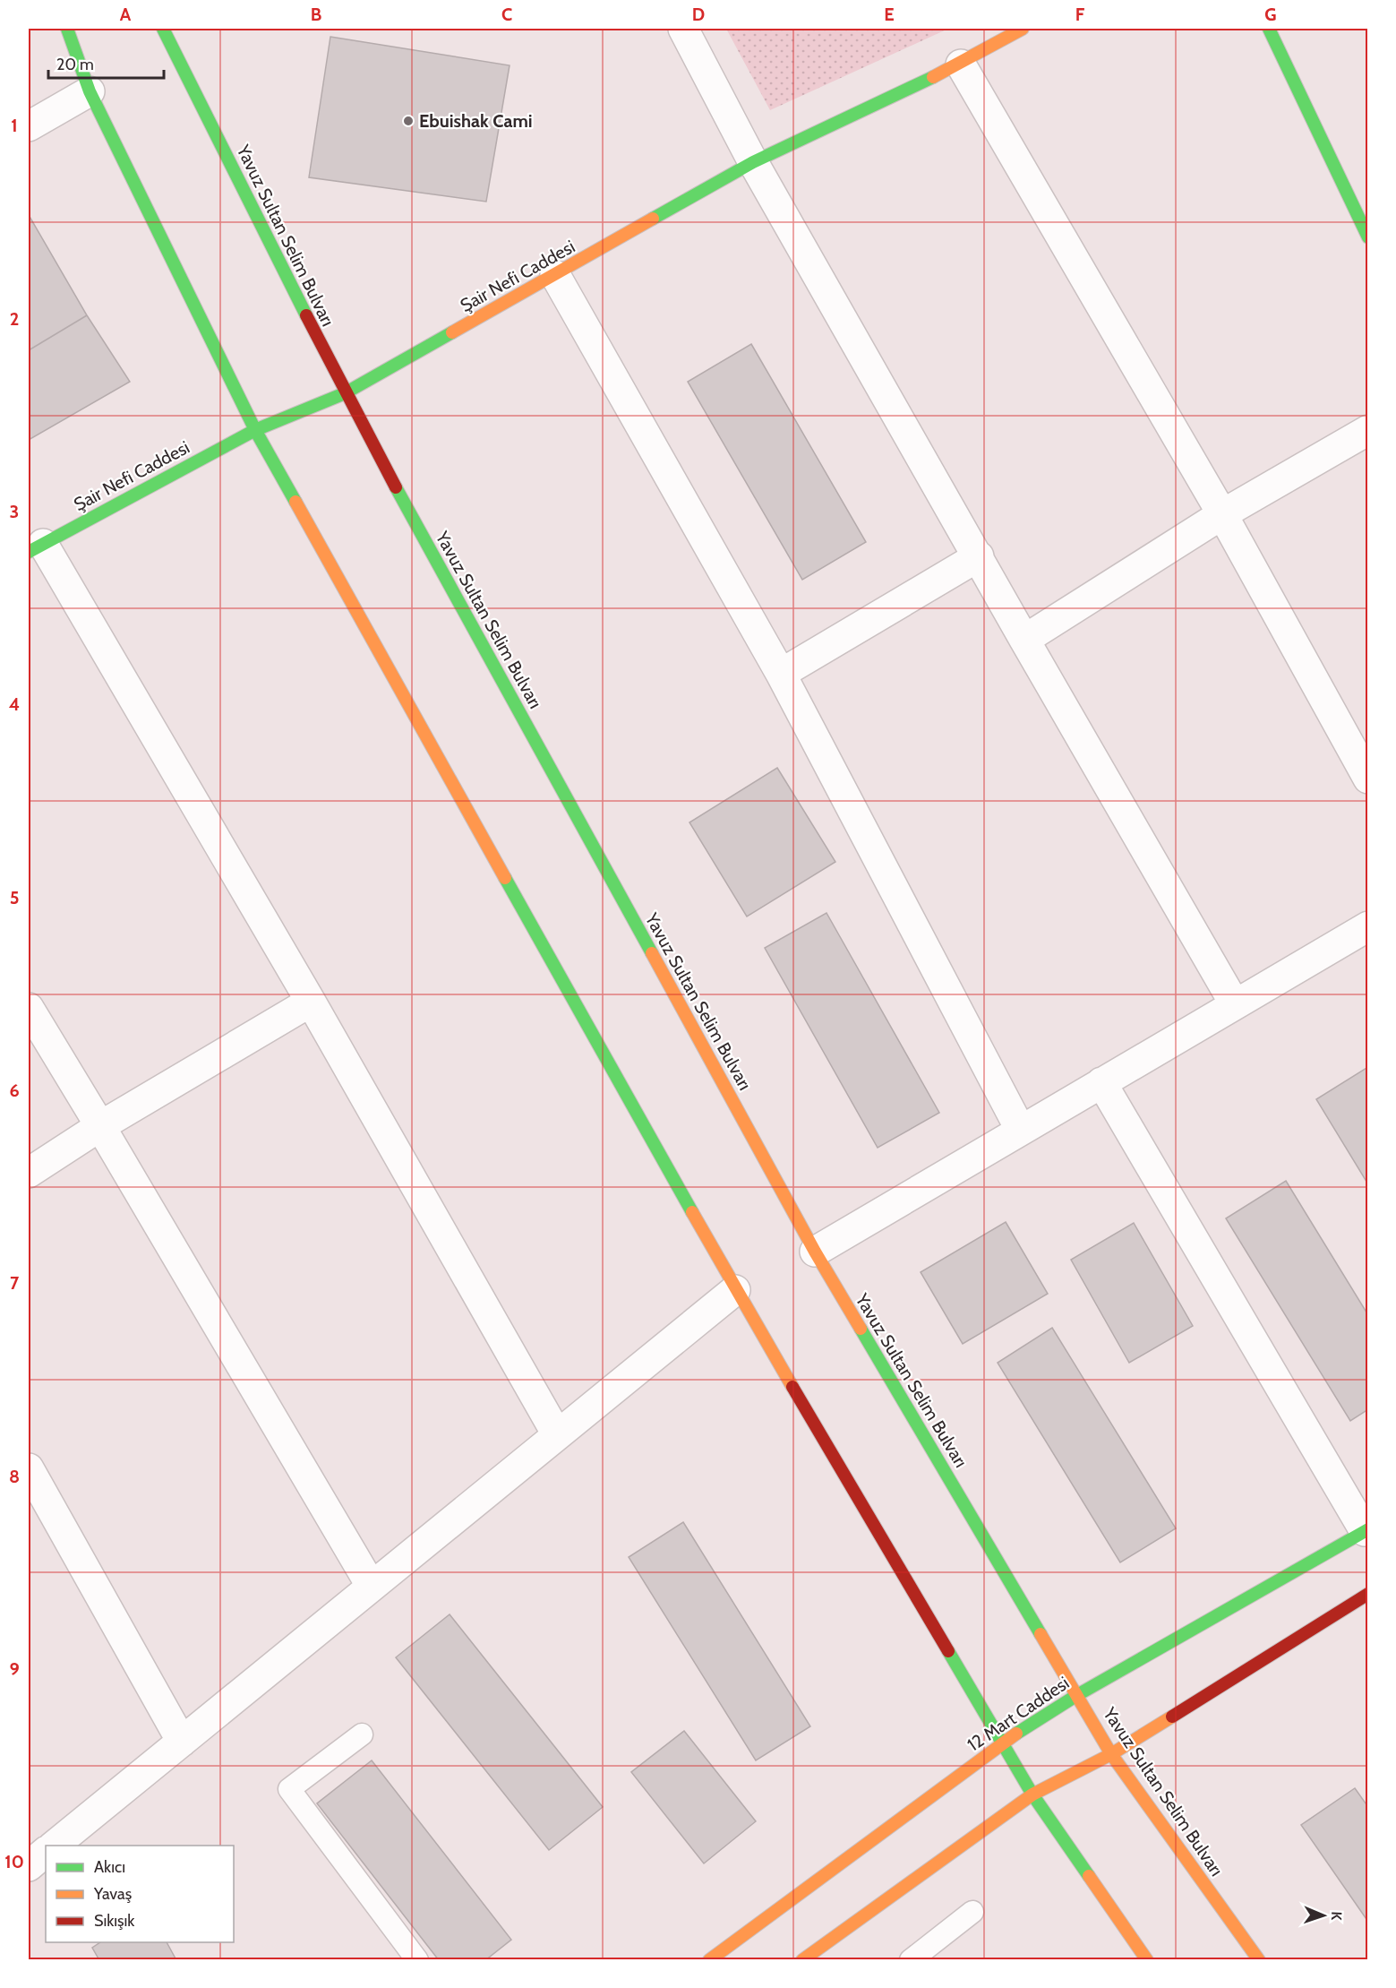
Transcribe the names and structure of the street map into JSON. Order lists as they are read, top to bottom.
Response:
{
  "streets": {
    "main road": ["Yavuz Sultan Selim Bulvarı", "Şair Nefi Caddesi", "12 Mart Caddesi"]
  },
  "crossings": [
    ["Yavuz Sultan Selim Bulvarı", "Şair Nefi Caddesi"],
    ["Yavuz Sultan Selim Bulvarı", "12 Mart Caddesi"]
  ],
  "places": ["Ebuishak Cami"],
  "legend": ["Akıcı", "Yavaş", "Sıkışık"],
  "scale_bar": "20 m",
  "north": "right",
  "grid": {
    "columns": [
      "A",
      "B",
      "C",
      "D",
      "E",
      "F",
      "G"
    ],
    "rows": [
      "1",
      "2",
      "3",
      "4",
      "5",
      "6",
      "7",
      "8",
      "9",
      "10"
    ]
  }
}
